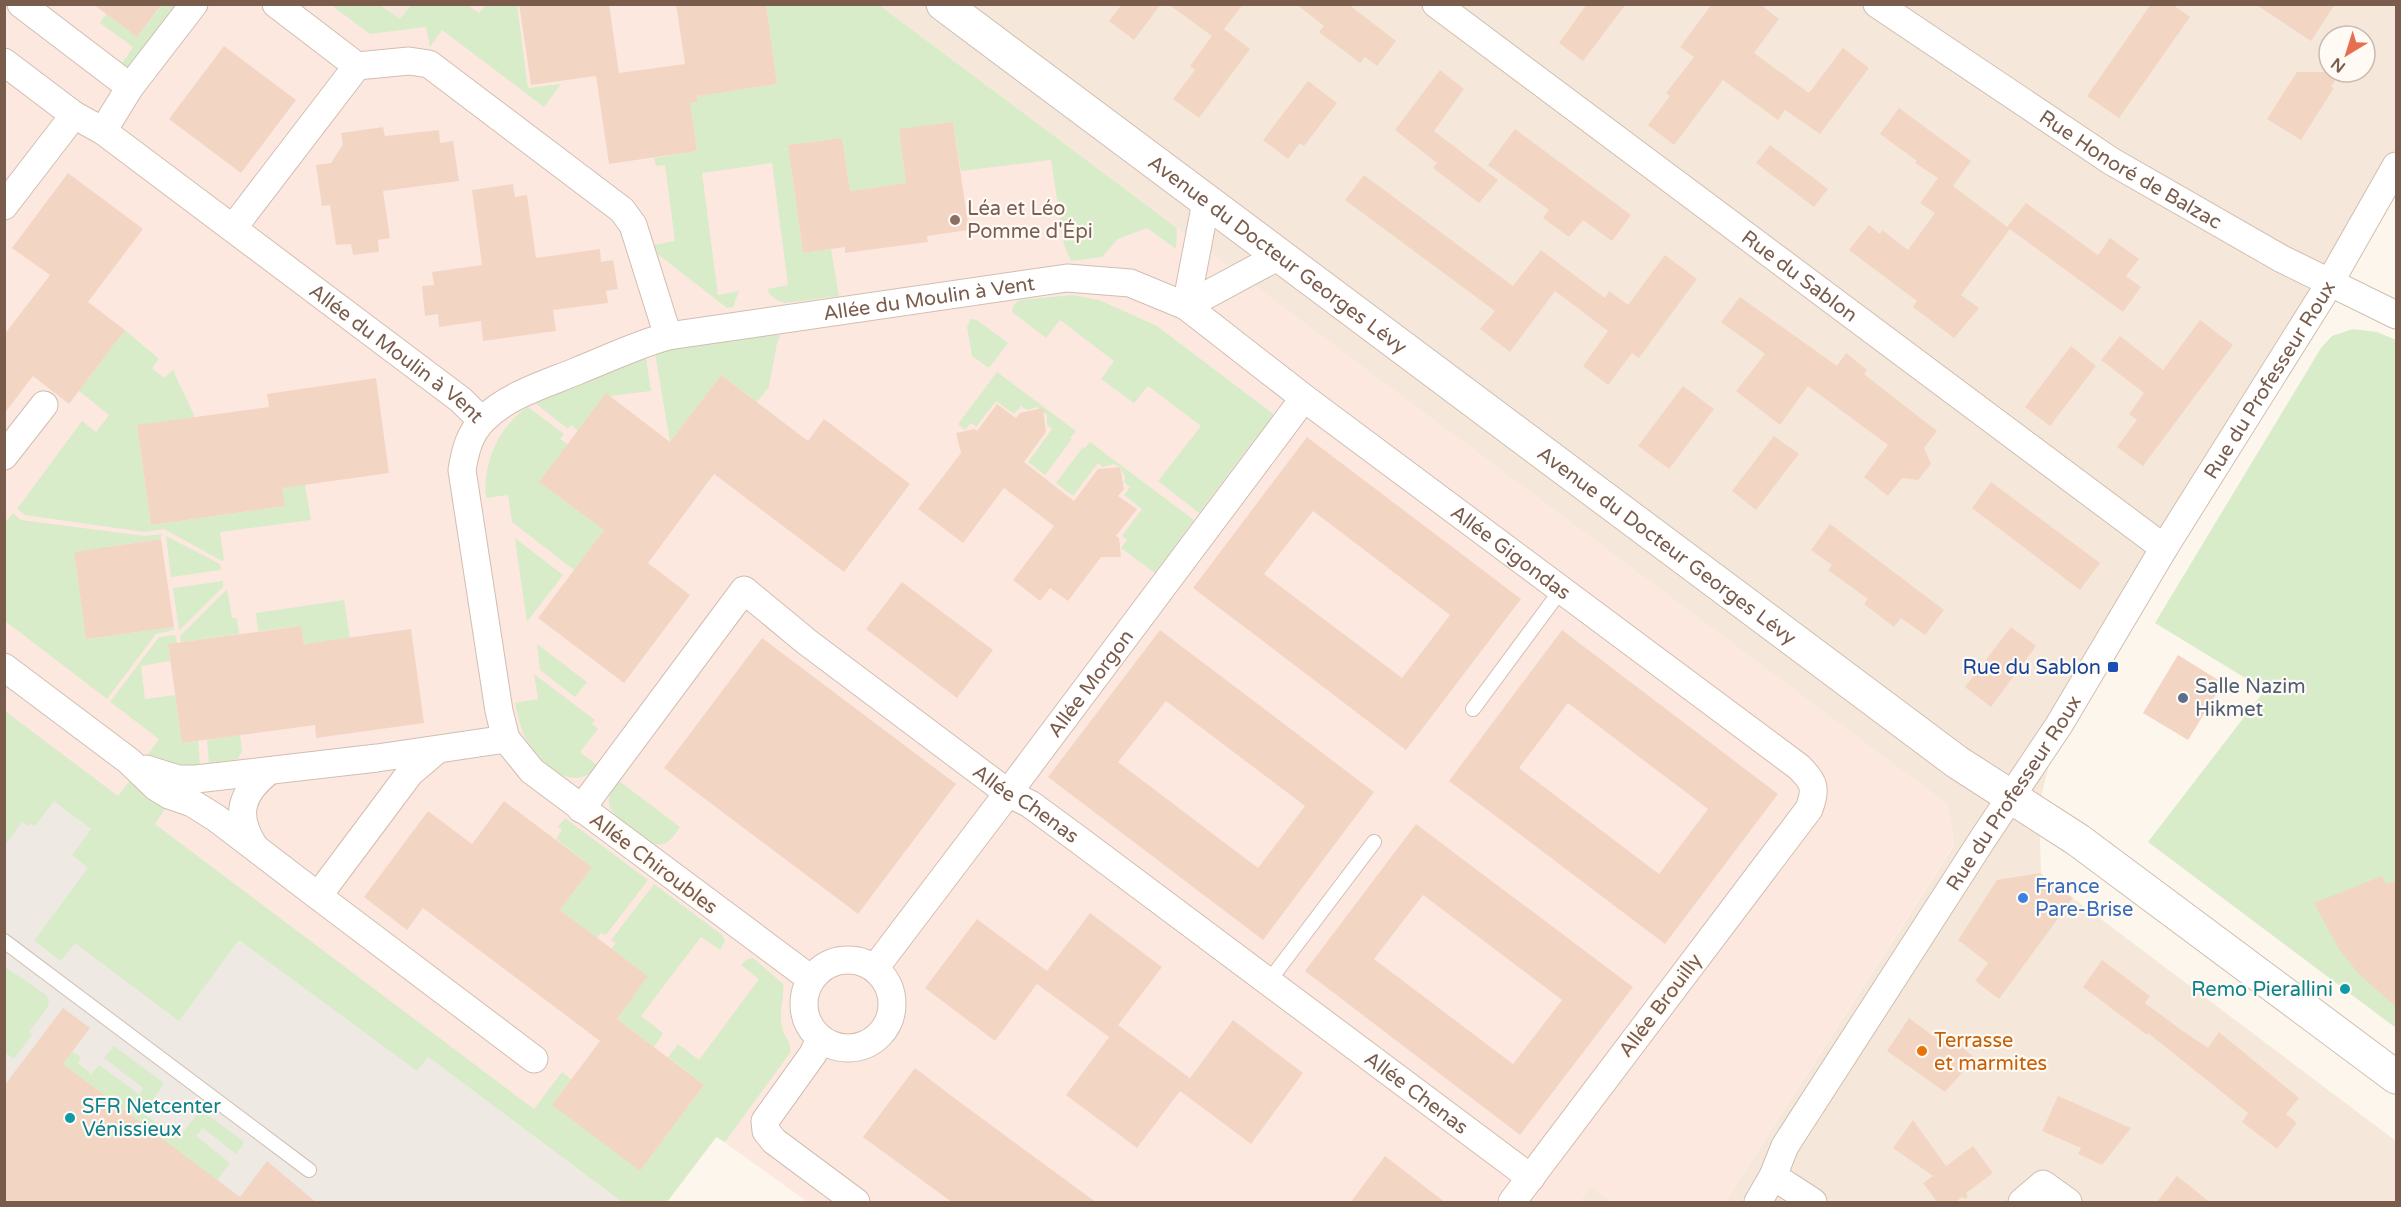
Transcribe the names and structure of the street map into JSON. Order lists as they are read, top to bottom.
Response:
{
  "streets": {
    "street": [
      "Rue Honoré de Balzac",
      "Avenue du Docteur Georges Lévy",
      "Rue du Sablon",
      "Allée du Moulin à Vent",
      "Rue du Professeur Roux",
      "Allée Gigondas",
      "Allée Morgon",
      "Allée Chenas",
      "Allée Chiroubles",
      "Allée Brouilly"
    ]
  },
  "crossings": [
    ["Rue Honoré de Balzac", "Rue du Professeur Roux"],
    ["Avenue du Docteur Georges Lévy", "Rue du Professeur Roux"],
    ["Rue du Sablon", "Rue du Professeur Roux"],
    ["Allée du Moulin à Vent", "Allée Gigondas"],
    ["Allée du Moulin à Vent", "Allée Chiroubles"],
    ["Allée Gigondas", "Allée Morgon"],
    ["Allée Gigondas", "Allée Brouilly"],
    ["Allée Morgon", "Allée Chenas"],
    ["Allée Morgon", "Allée Chiroubles"],
    ["Allée Chenas", "Allée Chiroubles"],
    ["Allée Chenas", "Allée Brouilly"]
  ],
  "places": {
    "other": [
      "Léa et Léo Pomme d'Épi",
      "Salle Nazim Hikmet",
      "France Pare-Brise",
      "Remo Pierallini",
      "Terrasse et marmites",
      "SFR Netcenter Vénissieux"
    ],
    "transit": ["Rue du Sablon"]
  },
  "north": "bottom left"
}
